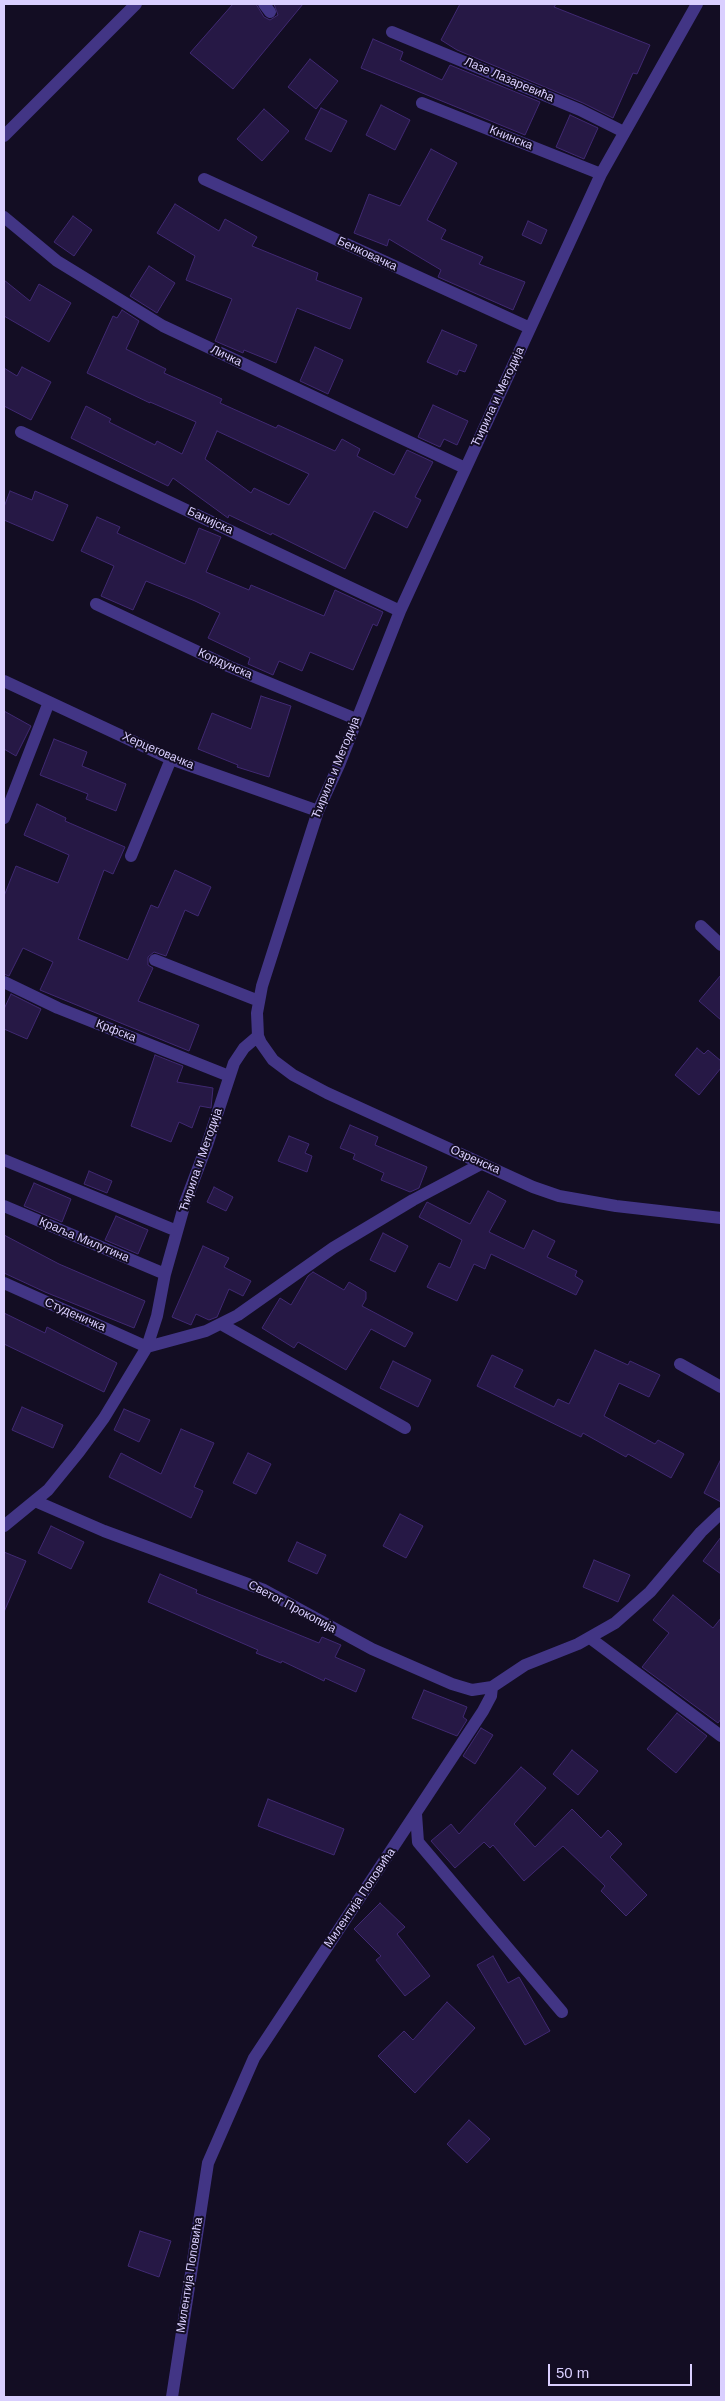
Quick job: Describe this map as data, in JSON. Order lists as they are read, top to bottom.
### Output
{
  "streets": {
    "street": [
      "Лазе Лазаревића",
      "Книнска",
      "Бенковачка",
      "Личка",
      "Ћирила и Методија",
      "Банијска",
      "Кордунска",
      "Херцеговачка",
      "Крфска",
      "Озренска",
      "Краља Милутина",
      "Студеничка",
      "Светог Прокопија",
      "Милентија Поповића"
    ]
  },
  "crossings": [
    ["Лазе Лазаревића", "Ћирила и Методија"],
    ["Книнска", "Ћирила и Методија"],
    ["Бенковачка", "Ћирила и Методија"],
    ["Личка", "Ћирила и Методија"],
    ["Ћирила и Методија", "Банијска"],
    ["Ћирила и Методија", "Кордунска"],
    ["Ћирила и Методија", "Херцеговачка"],
    ["Ћирила и Методија", "Крфска"],
    ["Ћирила и Методија", "Озренска"],
    ["Ћирила и Методија", "Краља Милутина"],
    ["Ћирила и Методија", "Студеничка"],
    ["Ћирила и Методија", "Светог Прокопија"],
    ["Светог Прокопија", "Милентија Поповића"]
  ],
  "scale_bar": "50 m"
}
